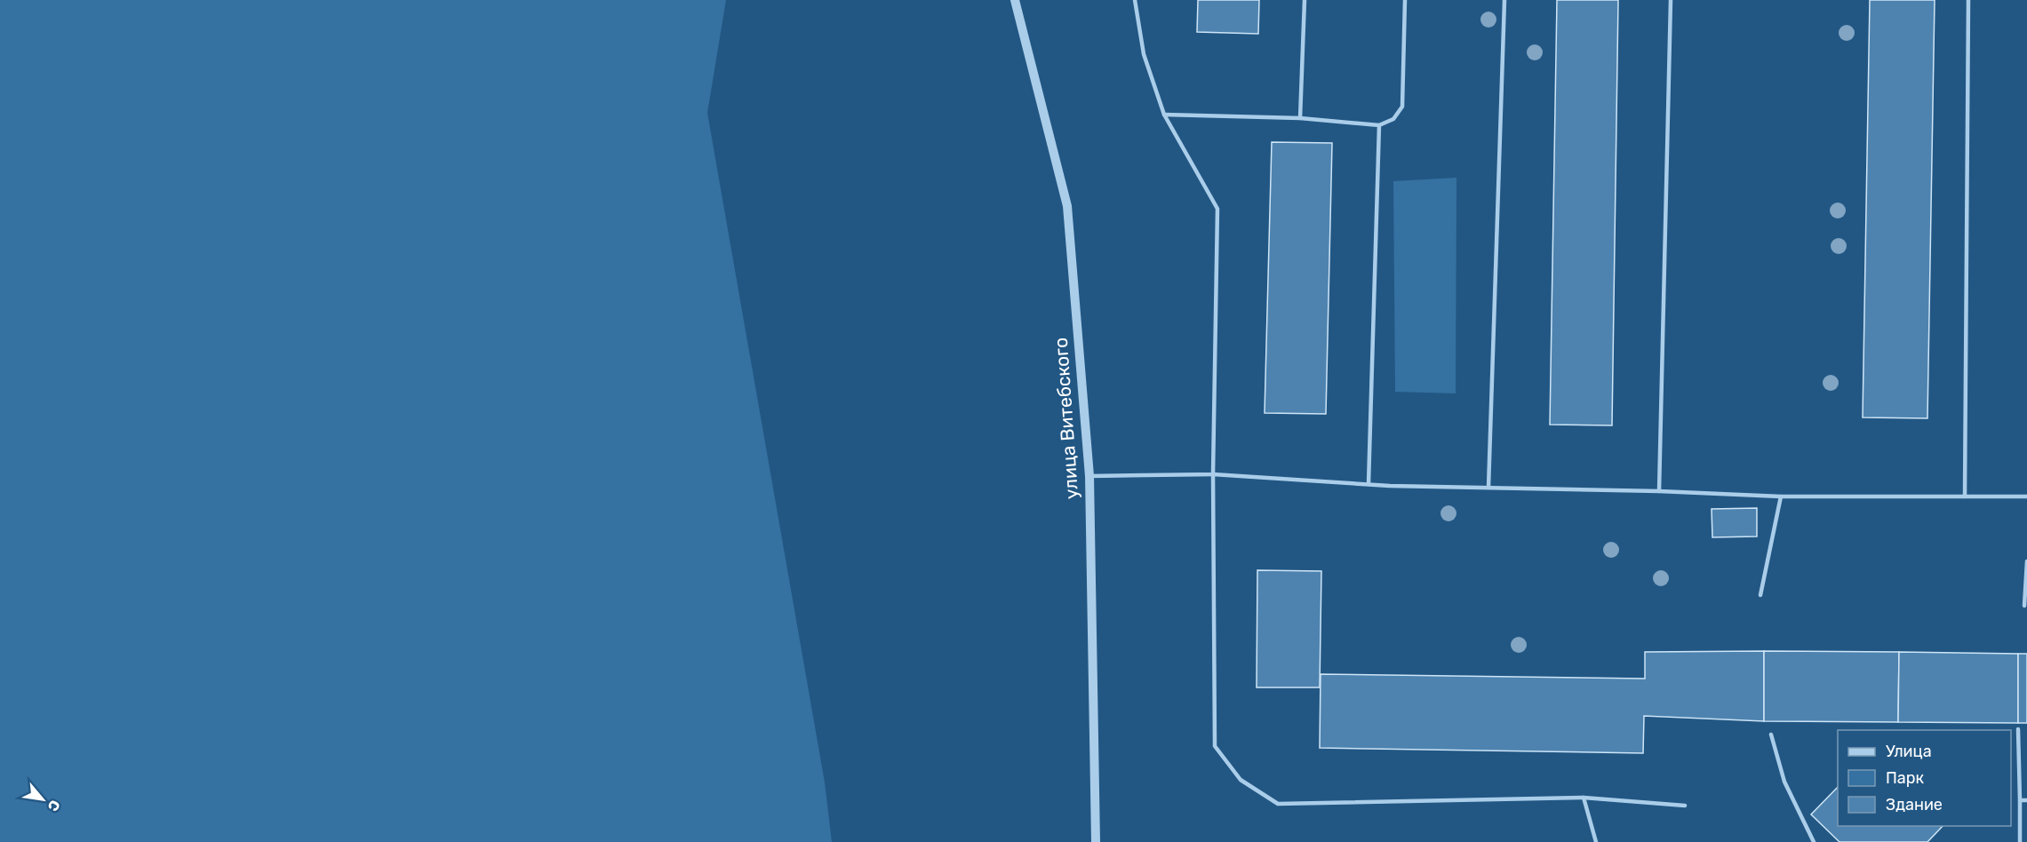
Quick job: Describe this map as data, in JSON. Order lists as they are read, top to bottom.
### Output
{
  "streets": {
    "street": ["улица Витебского"]
  },
  "legend": ["Улица", "Парк", "Здание"],
  "north": "bottom right"
}
